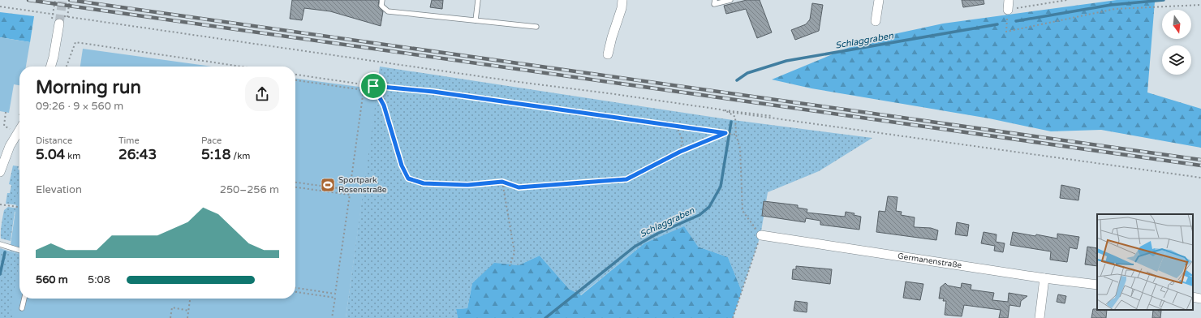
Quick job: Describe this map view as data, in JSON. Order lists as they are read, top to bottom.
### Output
{
  "streets": {
    "street": ["Germanenstraße"]
  },
  "water": ["Schlaggraben"],
  "places": {
    "sports": ["Sportpark Rosenstraße"]
  },
  "north": "bottom",
  "page": {
    "heading": ["Morning run", "09:26 · 9 × 560 m"],
    "stats": [
      ["Distance", "5.04 km"],
      ["Time", "26:43"],
      ["Pace", "5:18 /km"]
    ],
    "chart": ["Elevation", "250–256 m"],
    "list": [
      {
        "name": "560 m",
        "note": "5:08"
      }
    ]
  }
}
